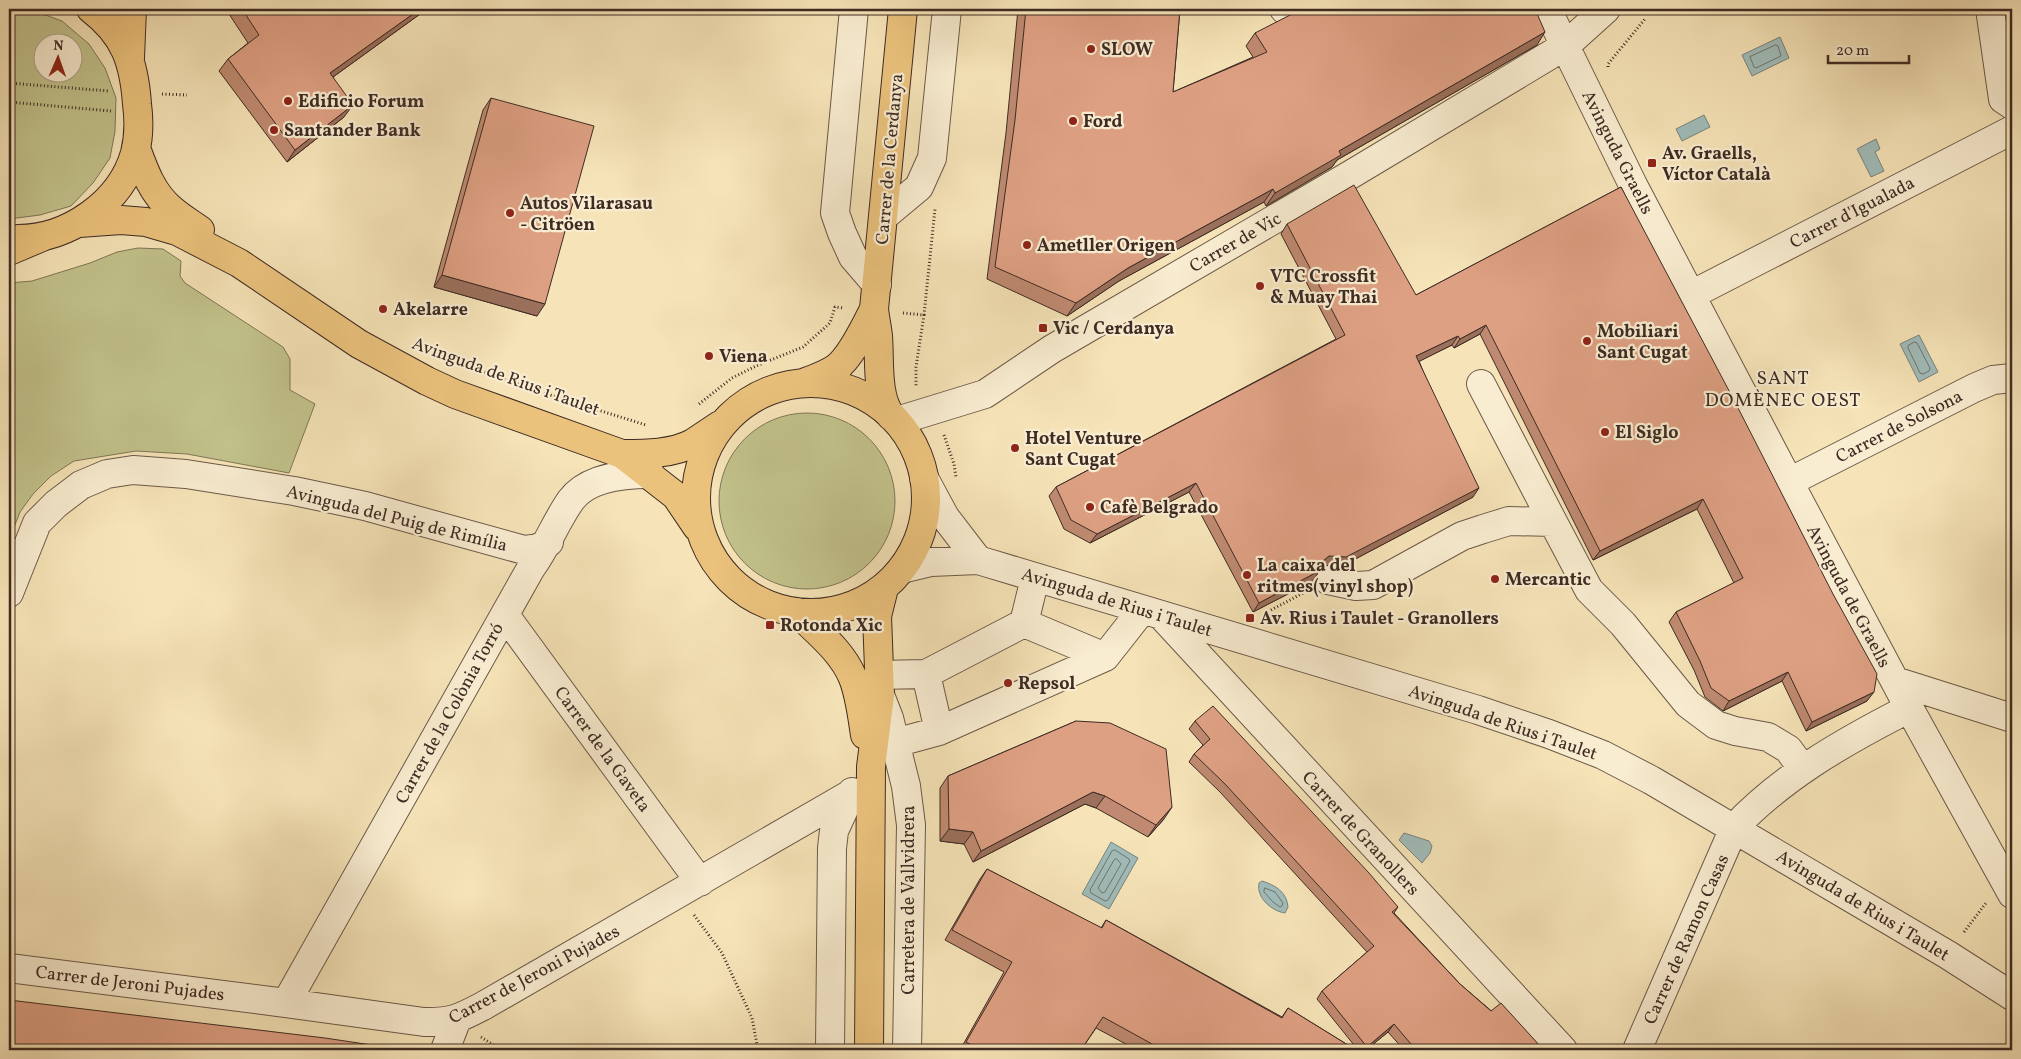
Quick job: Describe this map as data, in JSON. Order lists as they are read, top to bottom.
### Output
{
  "streets": {
    "main road": ["Carrer de la Cerdanya", "Avinguda de Rius i Taulet", "Carretera de Vallvidrera"],
    "street": [
      "Avinguda Graells",
      "Carrer d'Igualada",
      "Carrer de Vic",
      "Carrer de Solsona",
      "Avinguda del Puig de Rimília",
      "Avinguda de Graells",
      "Carrer de la Colònia Torró",
      "Carrer de la Gaveta",
      "Carrer de Granollers",
      "Carrer de Ramon Casas",
      "Carrer de Jeroni Pujades"
    ]
  },
  "crossings": [
    ["Avinguda Graells", "Carrer d'Igualada"],
    ["Avinguda Graells", "Carrer de Vic"],
    ["Avinguda Graells", "Avinguda de Graells"],
    ["Carrer de la Cerdanya", "Carrer de Vic"],
    ["Carrer de la Cerdanya", "Carretera de Vallvidrera"],
    ["Carrer d'Igualada", "Avinguda de Graells"],
    ["Carrer de Vic", "Carretera de Vallvidrera"],
    ["Avinguda de Rius i Taulet", "Carrer de la Colònia Torró"],
    ["Avinguda de Rius i Taulet", "Carrer de Granollers"],
    ["Avinguda de Rius i Taulet", "Carretera de Vallvidrera"],
    ["Avinguda de Rius i Taulet", "Carrer de Ramon Casas"],
    ["Carrer de Solsona", "Avinguda de Graells"],
    ["Avinguda del Puig de Rimília", "Carrer de la Colònia Torró"],
    ["Carrer de la Colònia Torró", "Carrer de la Gaveta"],
    ["Carrer de la Colònia Torró", "Carrer de Jeroni Pujades"],
    ["Carrer de la Gaveta", "Carrer de Jeroni Pujades"],
    ["Carretera de Vallvidrera", "Carrer de Jeroni Pujades"]
  ],
  "districts": ["SANT DOMÈNEC OEST"],
  "places": {
    "other": [
      "SLOW",
      "Edificio Forum",
      "Ford",
      "Santander Bank",
      "Autos Vilarasau - Citröen",
      "Ametller Origen",
      "VTC Crossfit & Muay Thai",
      "Akelarre",
      "Mobiliari Sant Cugat",
      "Viena",
      "El Siglo",
      "Hotel Venture Sant Cugat",
      "Cafè Belgrado",
      "La caixa del ritmes(vinyl shop)",
      "Mercantic",
      "Repsol"
    ],
    "transit": [
      "Av. Graells, Víctor Català",
      "Vic / Cerdanya",
      "Av. Rius i Taulet - Granollers",
      "Rotonda Xic"
    ]
  },
  "scale_bar": "20 m",
  "north": "top"
}
